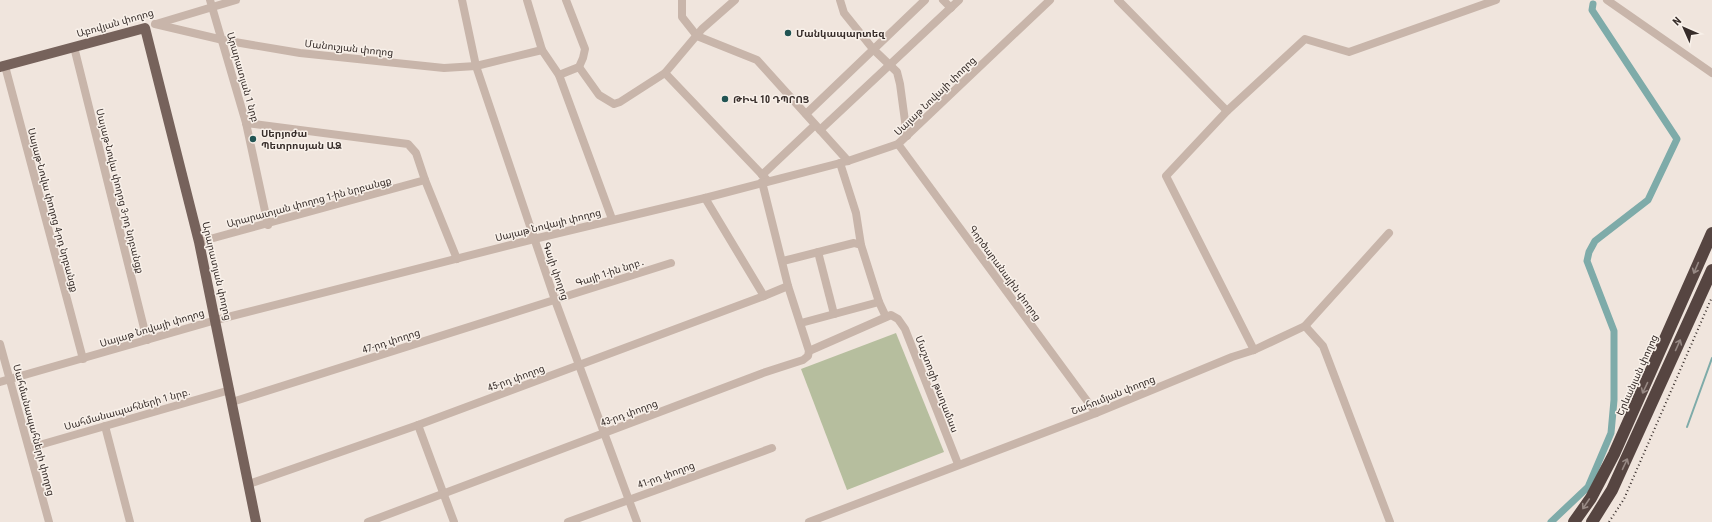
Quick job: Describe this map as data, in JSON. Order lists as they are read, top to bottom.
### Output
{
  "streets": {
    "highway": ["Երևանյան փողոց"],
    "main road": ["Աբովյան փողոց", "Արարատյան փողոց"],
    "street": [
      "Մանուշյան փողոց",
      "Արարատյան 1 նրբ",
      "Սայաթ Նովայի փողոց",
      "Սայաթ-Նովա փողոց 3-րդ նրբանցք",
      "Արարատյան փողոց 1-ին նրբանցք",
      "Սայաթ-Նովա փողոց 4-րդ նրբանցք",
      "Գայի փողոց",
      "Գայի 1-ին նրբ․",
      "Գործարանային փողոց",
      "47-րդ փողոց",
      "45-րդ փողոց",
      "Մաշտոցի թաղամաս",
      "Շահումյան փողոց",
      "Սահմանապահների 1 նրբ.",
      "43-րդ փողոց",
      "Սահմանապահների փողոց",
      "41-րդ փողոց"
    ]
  },
  "crossings": [
    ["Աբովյան փողոց", "Մանուշյան փողոց"],
    ["Աբովյան փողոց", "Արարատյան 1 նրբ"],
    ["Աբովյան փողոց", "Սայաթ-Նովա փողոց 3-րդ նրբանցք"],
    ["Աբովյան փողոց", "Սայաթ-Նովա փողոց 4-րդ նրբանցք"],
    ["Աբովյան փողոց", "Արարատյան փողոց"],
    ["Մանուշյան փողոց", "Արարատյան 1 նրբ"],
    ["Մանուշյան փողոց", "Գայի փողոց"],
    ["Արարատյան 1 նրբ", "Արարատյան փողոց 1-ին նրբանցք"],
    ["Սայաթ Նովայի փողոց", "Սայաթ-Նովա փողոց 3-րդ նրբանցք"],
    ["Սայաթ Նովայի փողոց", "Սայաթ-Նովա փողոց 4-րդ նրբանցք"],
    ["Սայաթ Նովայի փողոց", "Արարատյան փողոց"],
    ["Սայաթ Նովայի փողոց", "Գայի փողոց"],
    ["Սայաթ Նովայի փողոց", "Գործարանային փողոց"],
    ["Սայաթ Նովայի փողոց", "Սահմանապահների փողոց"],
    ["Արարատյան փողոց 1-ին նրբանցք", "Արարատյան փողոց"],
    ["Արարատյան փողոց", "47-րդ փողոց"],
    ["Արարատյան փողոց", "45-րդ փողոց"],
    ["Արարատյան փողոց", "Սահմանապահների 1 նրբ."],
    ["Գայի փողոց", "Գայի 1-ին նրբ․"],
    ["Գայի փողոց", "47-րդ փողոց"],
    ["Գայի փողոց", "45-րդ փողոց"],
    ["Գայի փողոց", "43-րդ փողոց"],
    ["Գայի փողոց", "41-րդ փողոց"],
    ["Գայի 1-ին նրբ․", "47-րդ փողոց"],
    ["Գործարանային փողոց", "Շահումյան փողոց"],
    ["Մաշտոցի թաղամաս", "Շահումյան փողոց"],
    ["Մաշտոցի թաղամաս", "43-րդ փողոց"],
    ["Սահմանապահների 1 նրբ.", "Սահմանապահների փողոց"]
  ],
  "places": ["Մանկապարտեզ", "ԹԻՎ 10 ԴՊՐՈՑ", "Սերյոժա Պետրոսյան ԱՁ"],
  "north": "top left"
}
